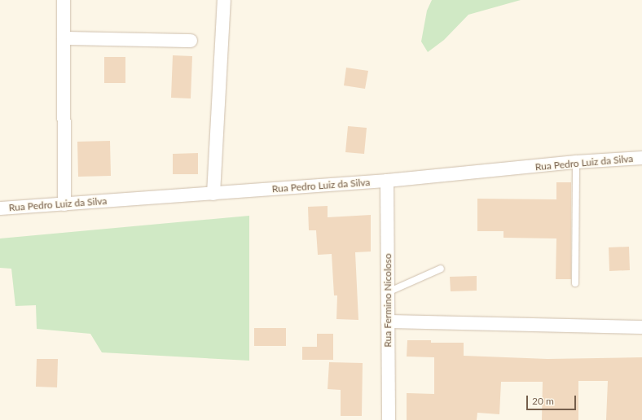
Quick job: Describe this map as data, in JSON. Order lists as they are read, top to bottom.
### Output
{
  "streets": {
    "street": ["Rua Pedro Luiz da Silva", "Rua Fermino Nicoloso"]
  },
  "crossings": [
    ["Rua Pedro Luiz da Silva", "Rua Fermino Nicoloso"]
  ],
  "scale_bar": "20 m"
}
